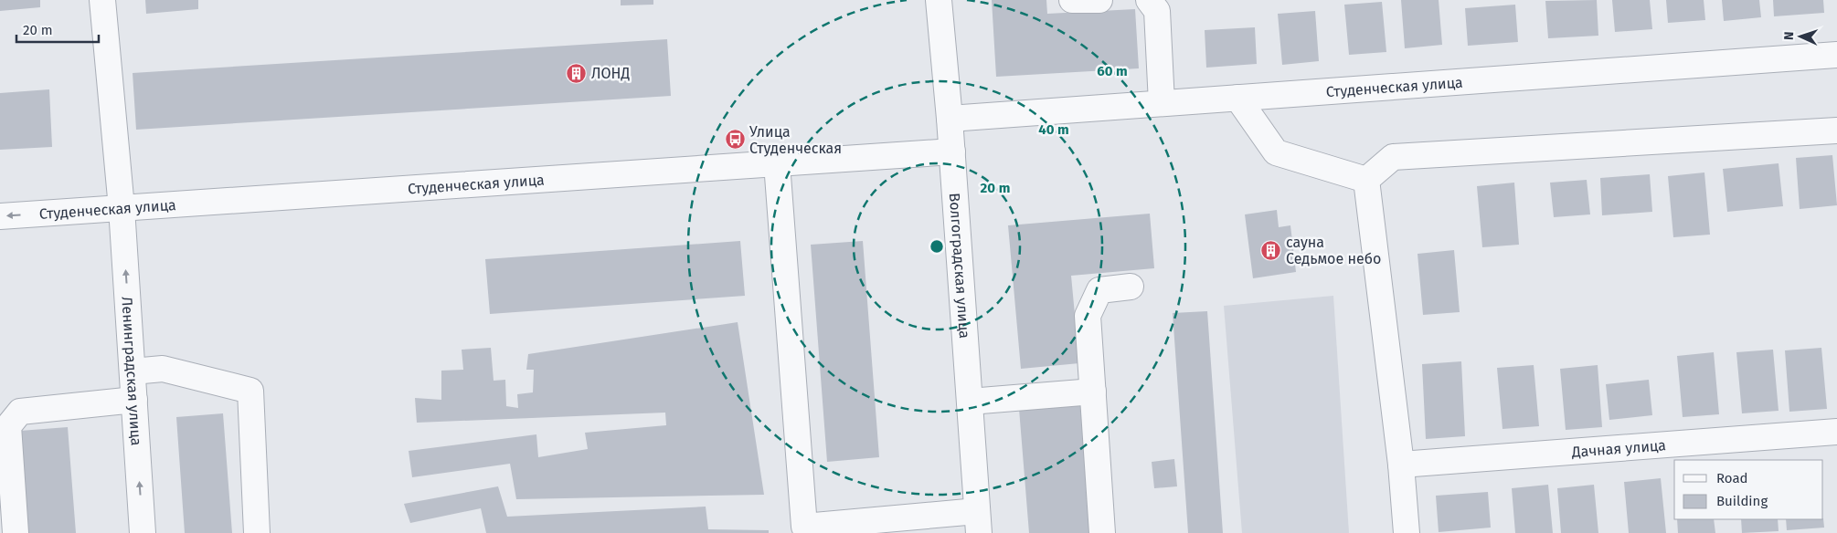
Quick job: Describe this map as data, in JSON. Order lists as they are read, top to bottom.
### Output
{
  "streets": {
    "street": [
      "Студенческая улица",
      "Волгоградская улица",
      "Ленинградская улица",
      "Дачная улица"
    ]
  },
  "crossings": [
    ["Студенческая улица", "Волгоградская улица"],
    ["Студенческая улица", "Ленинградская улица"]
  ],
  "one_way": ["Ленинградская улица"],
  "places": {
    "building": ["ЛОНД", "сауна Седьмое небо"],
    "bus stop": ["Улица Студенческая"]
  },
  "legend": ["Road", "Building"],
  "scale_bar": "20 m",
  "north": "left",
  "rings": ["60 m", "40 m", "20 m"]
}
